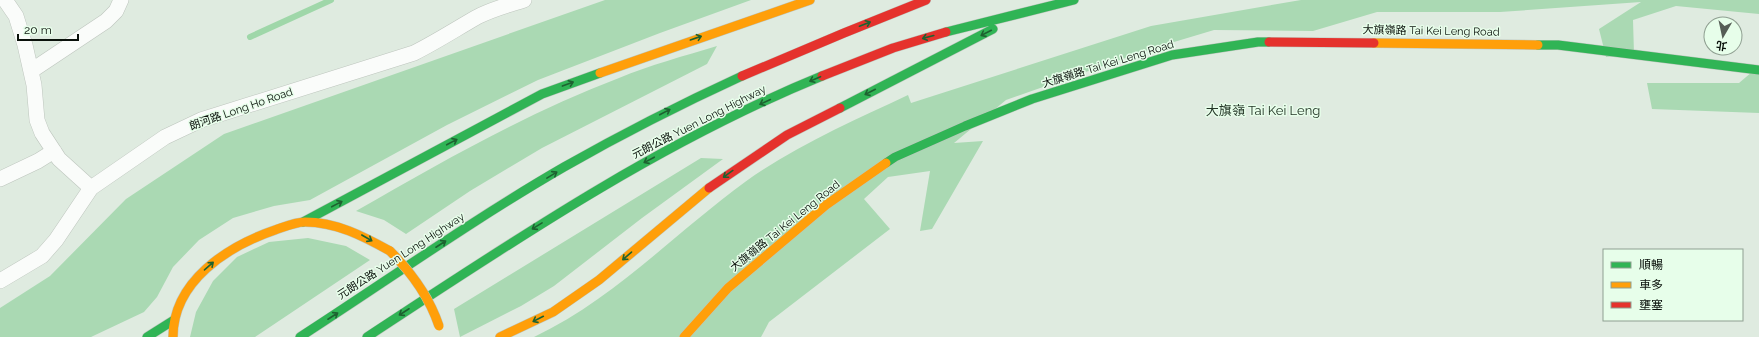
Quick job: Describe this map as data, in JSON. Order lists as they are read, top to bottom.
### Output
{
  "streets": {
    "main road": ["大旗嶺路 Tai Kei Leng Road", "元朗公路 Yuen Long Highway"],
    "street": ["朗河路 Long Ho Road"]
  },
  "districts": ["大旗嶺 Tai Kei Leng"],
  "legend": ["順暢", "車多", "壅塞"],
  "scale_bar": "20 m",
  "north": "bottom"
}
